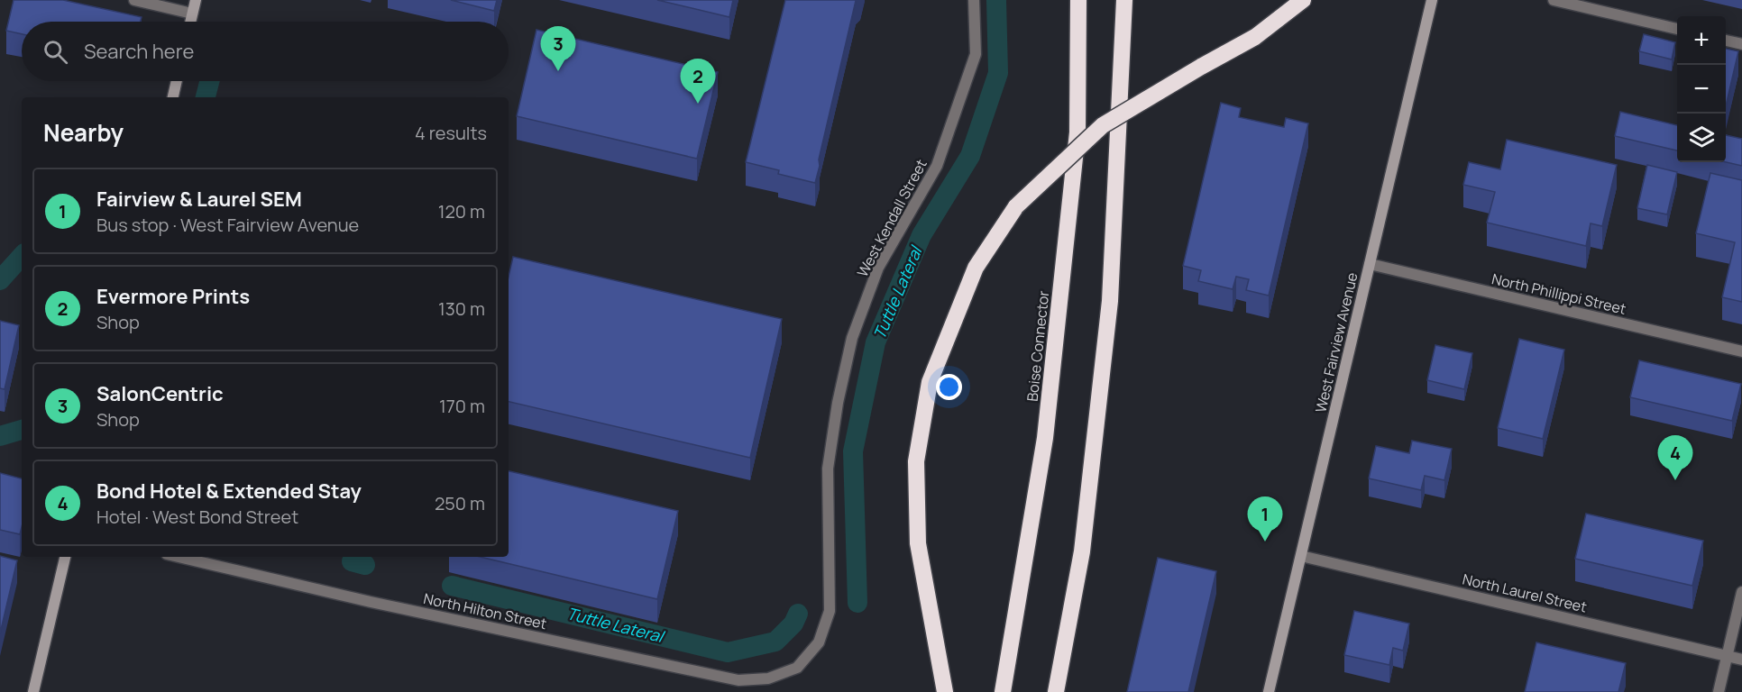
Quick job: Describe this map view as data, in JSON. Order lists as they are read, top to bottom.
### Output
{
  "streets": {
    "highway": ["Boise Connector"],
    "main road": ["West Fairview Avenue"],
    "street": [
      "West Kendall Street",
      "North Phillippi Street",
      "North Laurel Street",
      "North Hilton Street"
    ]
  },
  "crossings": [
    ["West Kendall Street", "North Hilton Street"],
    ["North Phillippi Street", "West Fairview Avenue"],
    ["West Fairview Avenue", "North Laurel Street"]
  ],
  "water": ["Tuttle Lateral"],
  "page": {
    "map_buttons": ["+", "−"],
    "search": "Search here",
    "pins": [
      "3",
      "2",
      "4",
      "1"
    ],
    "heading": ["Nearby", "4 results"],
    "list": [
      {
        "mark": "1",
        "name": "Fairview & Laurel SEM",
        "note": "Bus stop · West Fairview Avenue",
        "value": "120 m"
      },
      {
        "mark": "2",
        "name": "Evermore Prints",
        "note": "Shop",
        "value": "130 m"
      },
      {
        "mark": "3",
        "name": "SalonCentric",
        "note": "Shop",
        "value": "170 m"
      },
      {
        "mark": "4",
        "name": "Bond Hotel & Extended Stay",
        "note": "Hotel · West Bond Street",
        "value": "250 m"
      }
    ]
  }
}
